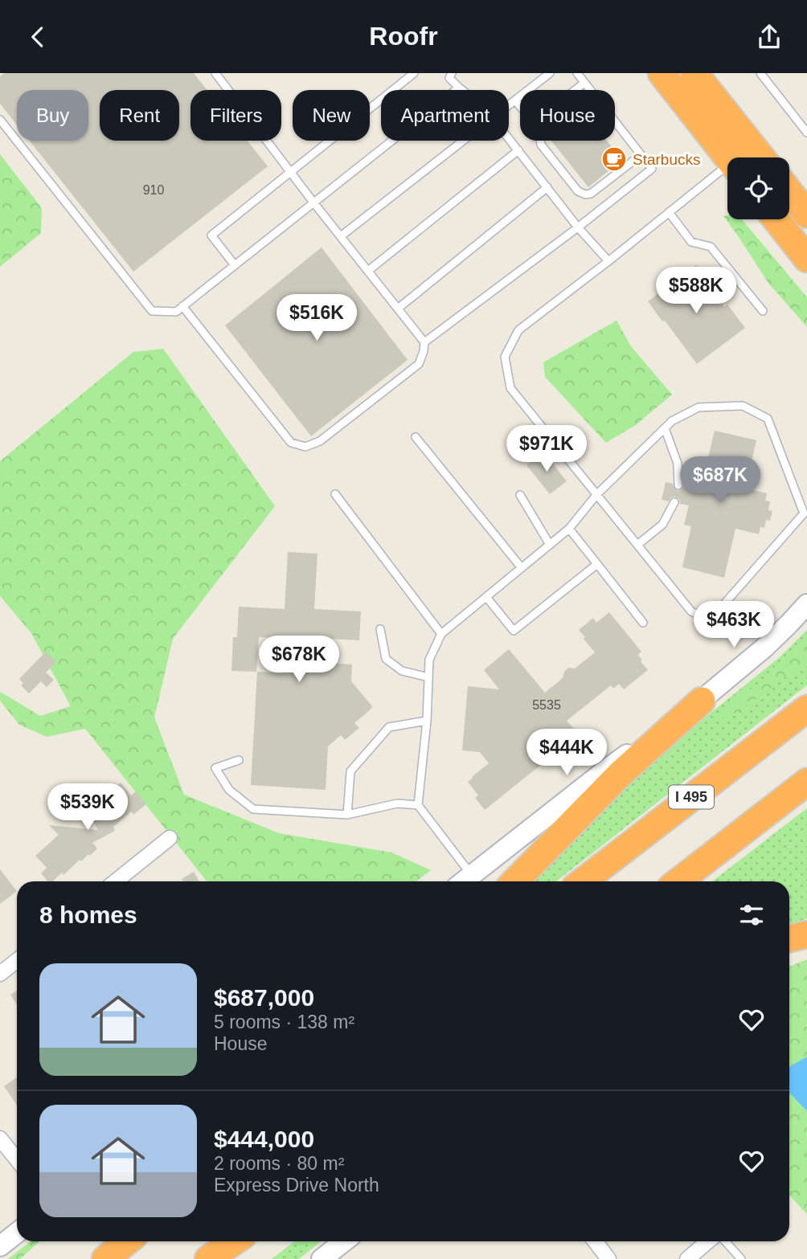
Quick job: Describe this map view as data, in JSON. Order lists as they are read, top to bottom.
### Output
{
  "streets": {
    "highway": ["I 495"]
  },
  "places": {
    "cafe": ["Starbucks"]
  },
  "house_numbers": ["910", "5535"],
  "page": {
    "header": "Roofr",
    "chip": [
      "Buy",
      "Rent",
      "Filters",
      "New",
      "Apartment",
      "House"
    ],
    "price": [
      "$588K",
      "$516K",
      "$971K",
      "$687K",
      "$463K",
      "$678K",
      "$444K",
      "$539K"
    ],
    "heading": "8 homes",
    "list": [
      {
        "name": "$687,000",
        "note": "5 rooms · 138 m² · House"
      },
      {
        "name": "$444,000",
        "note": "2 rooms · 80 m² · Express Drive North"
      }
    ]
  }
}
